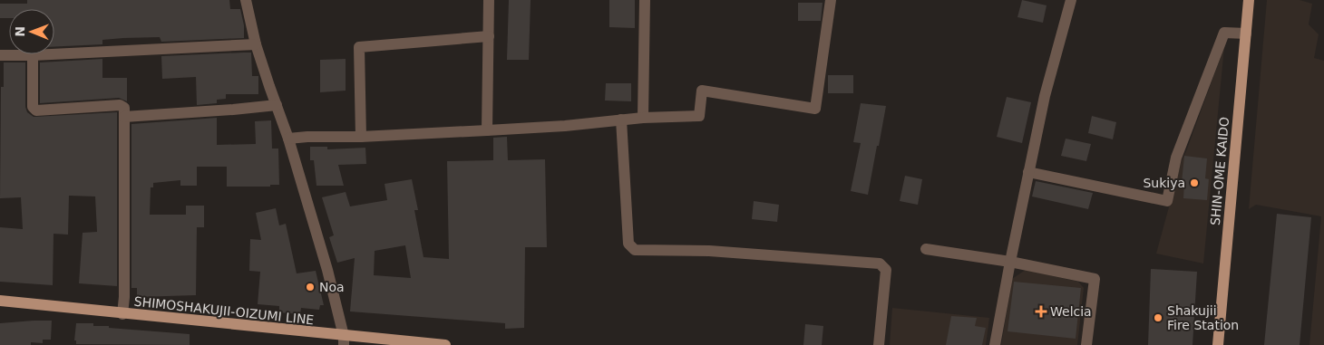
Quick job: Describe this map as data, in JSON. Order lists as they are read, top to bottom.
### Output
{
  "streets": {
    "main road": ["SHIN-OME KAIDO", "SHIMOSHAKUJII-OIZUMI LINE"]
  },
  "places": {
    "other": ["Sukiya", "Noa", "Shakujii Fire Station"],
    "health": ["Welcia"]
  },
  "north": "left"
}
